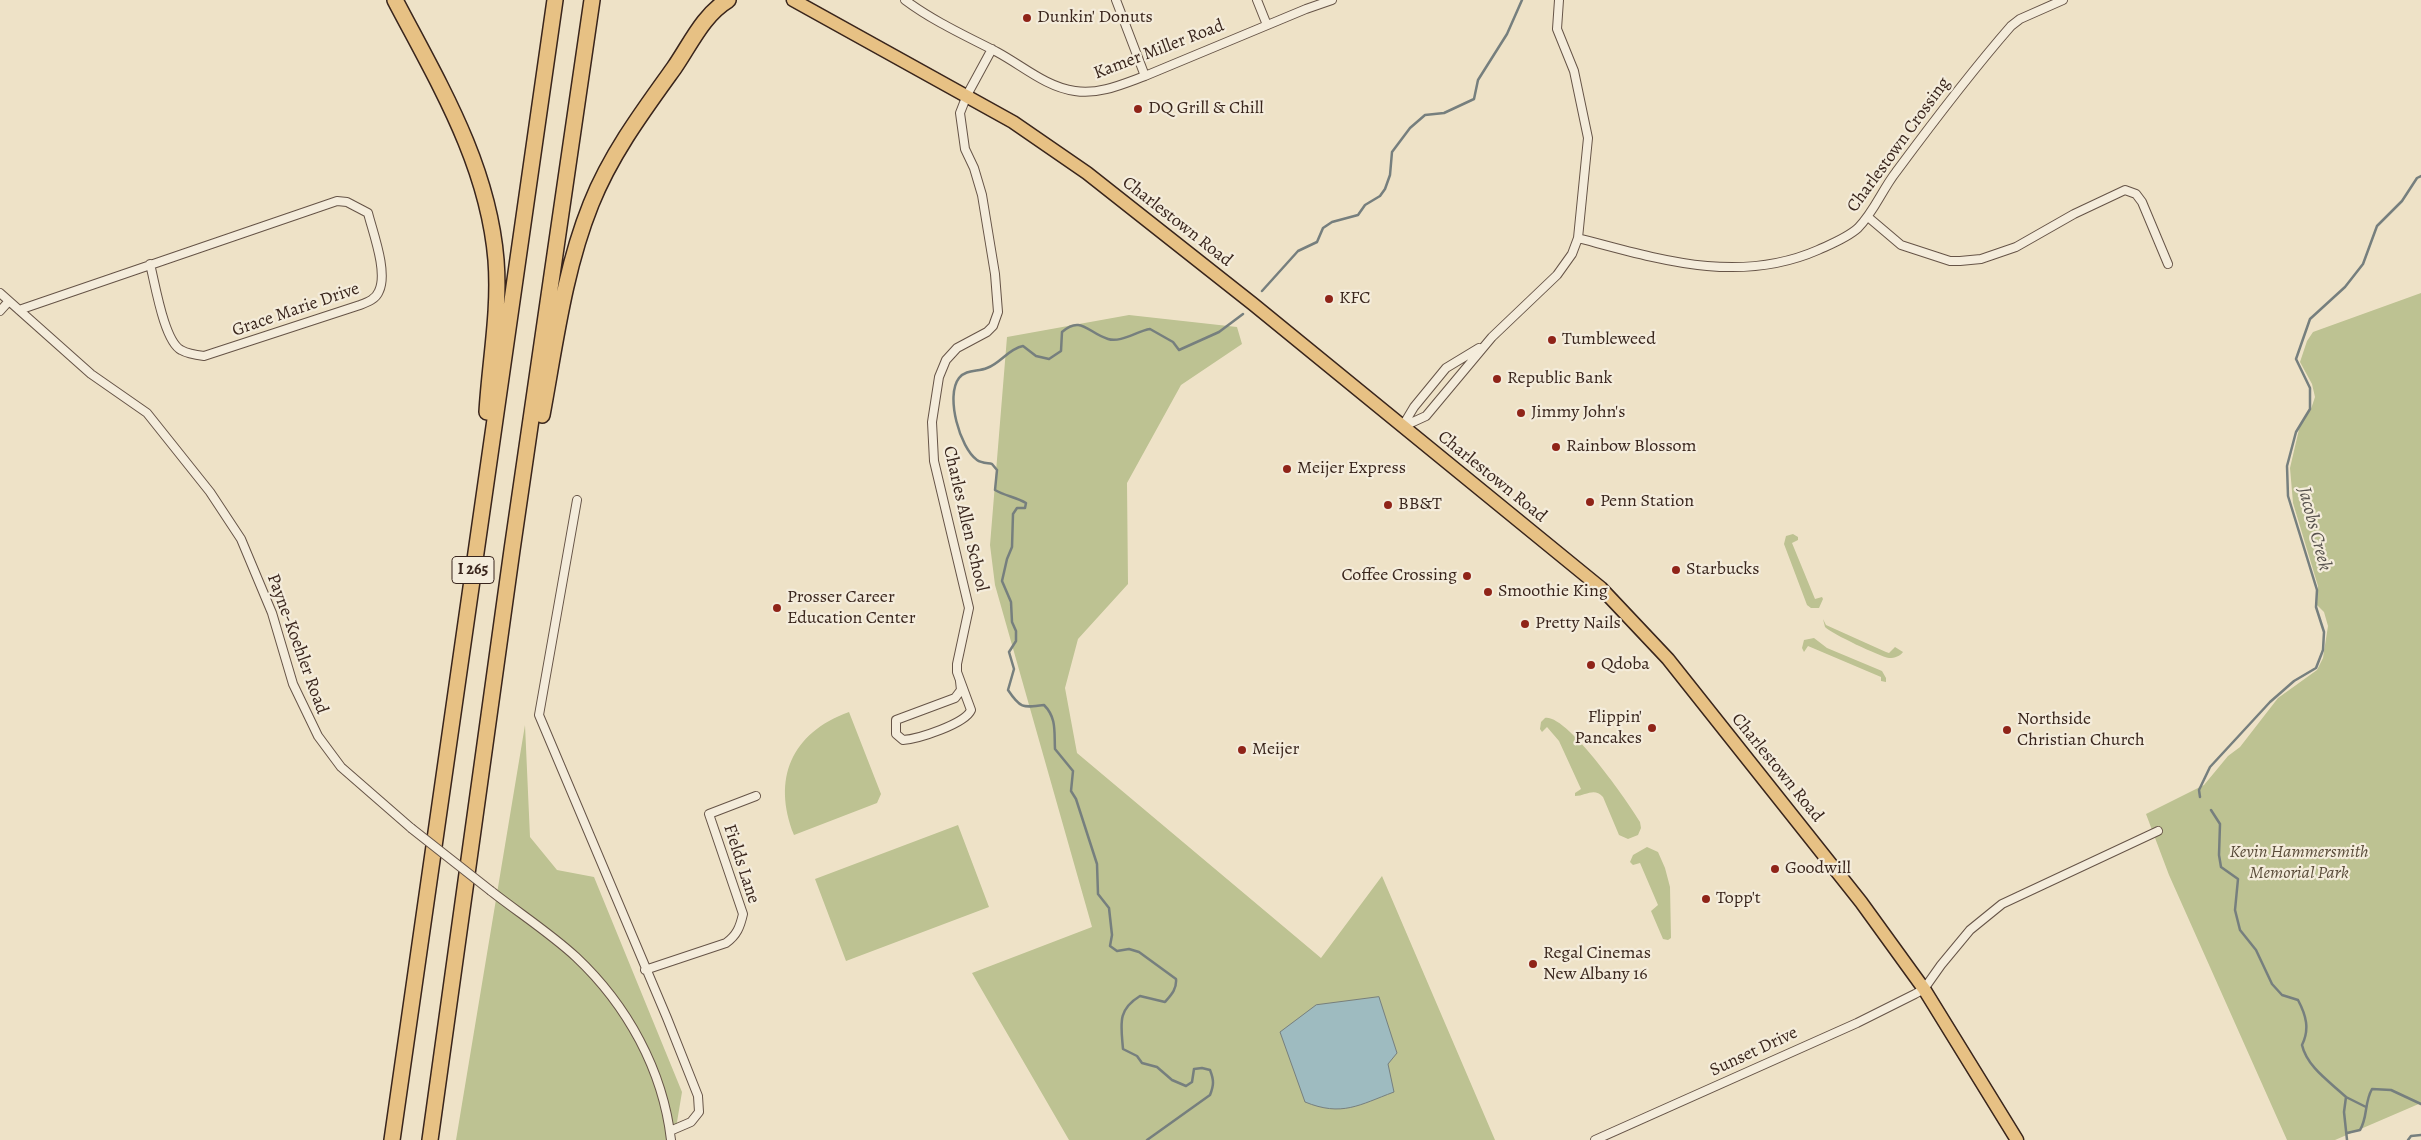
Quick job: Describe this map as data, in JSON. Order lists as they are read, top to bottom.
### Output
{
  "streets": {
    "highway": ["I 265"],
    "main road": ["Charlestown Road"],
    "street": [
      "Kamer Miller Road",
      "Charlestown Crossing",
      "Grace Marie Drive",
      "Charles Allen School",
      "Payne-Koehler Road",
      "Fields Lane",
      "Sunset Drive"
    ]
  },
  "crossings": [
    ["Charlestown Road", "Charles Allen School"],
    ["Charlestown Road", "Sunset Drive"],
    ["Grace Marie Drive", "Payne-Koehler Road"]
  ],
  "water": ["Jacobs Creek"],
  "parks": ["Kevin Hammersmith Memorial Park"],
  "places": [
    "Dunkin' Donuts",
    "DQ Grill & Chill",
    "KFC",
    "Tumbleweed",
    "Republic Bank",
    "Jimmy John's",
    "Rainbow Blossom",
    "Meijer Express",
    "Penn Station",
    "BB&T",
    "Starbucks",
    "Coffee Crossing",
    "Smoothie King",
    "Prosser Career Education Center",
    "Pretty Nails",
    "Qdoba",
    "Flippin' Pancakes",
    "Northside Christian Church",
    "Meijer",
    "Goodwill",
    "Topp't",
    "Regal Cinemas New Albany 16"
  ]
}
